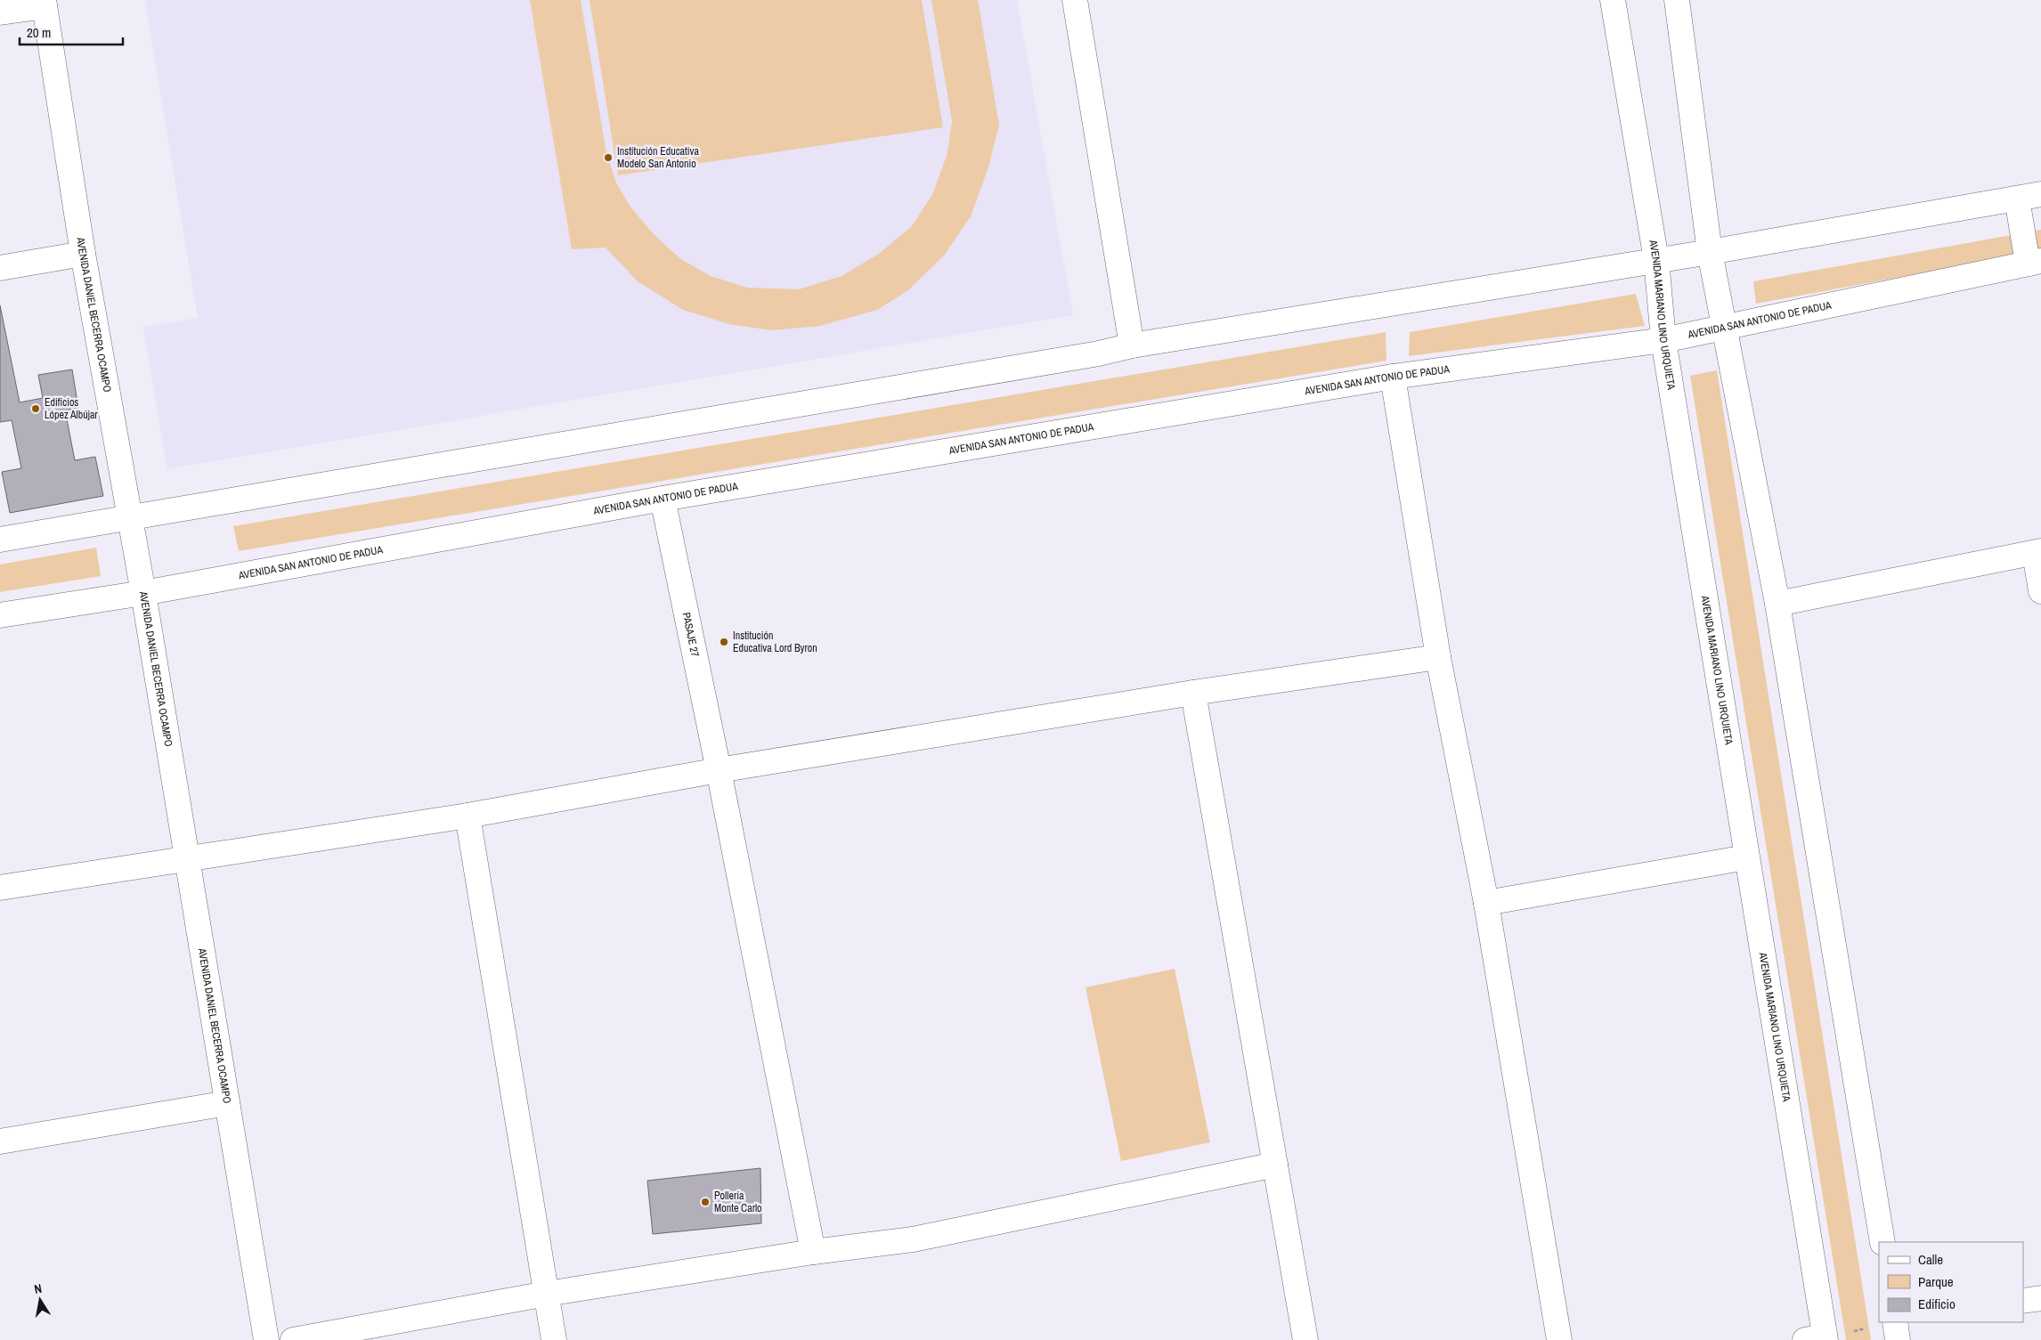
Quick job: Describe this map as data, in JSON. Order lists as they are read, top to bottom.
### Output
{
  "streets": {
    "street": [
      "AVENIDA DANIEL BECERRA OCAMPO",
      "AVENIDA MARIANO LINO URQUIETA",
      "AVENIDA SAN ANTONIO DE PADUA",
      "PASAJE 27"
    ]
  },
  "crossings": [
    ["AVENIDA DANIEL BECERRA OCAMPO", "AVENIDA SAN ANTONIO DE PADUA"],
    ["AVENIDA MARIANO LINO URQUIETA", "AVENIDA SAN ANTONIO DE PADUA"],
    ["AVENIDA SAN ANTONIO DE PADUA", "PASAJE 27"]
  ],
  "places": [
    "Institución Educativa Modelo San Antonio",
    "Edificios López Albújar",
    "Institución Educativa Lord Byron",
    "Pollería Monte Carlo"
  ],
  "legend": ["Calle", "Parque", "Edificio"],
  "scale_bar": "20 m",
  "north": "top"
}
